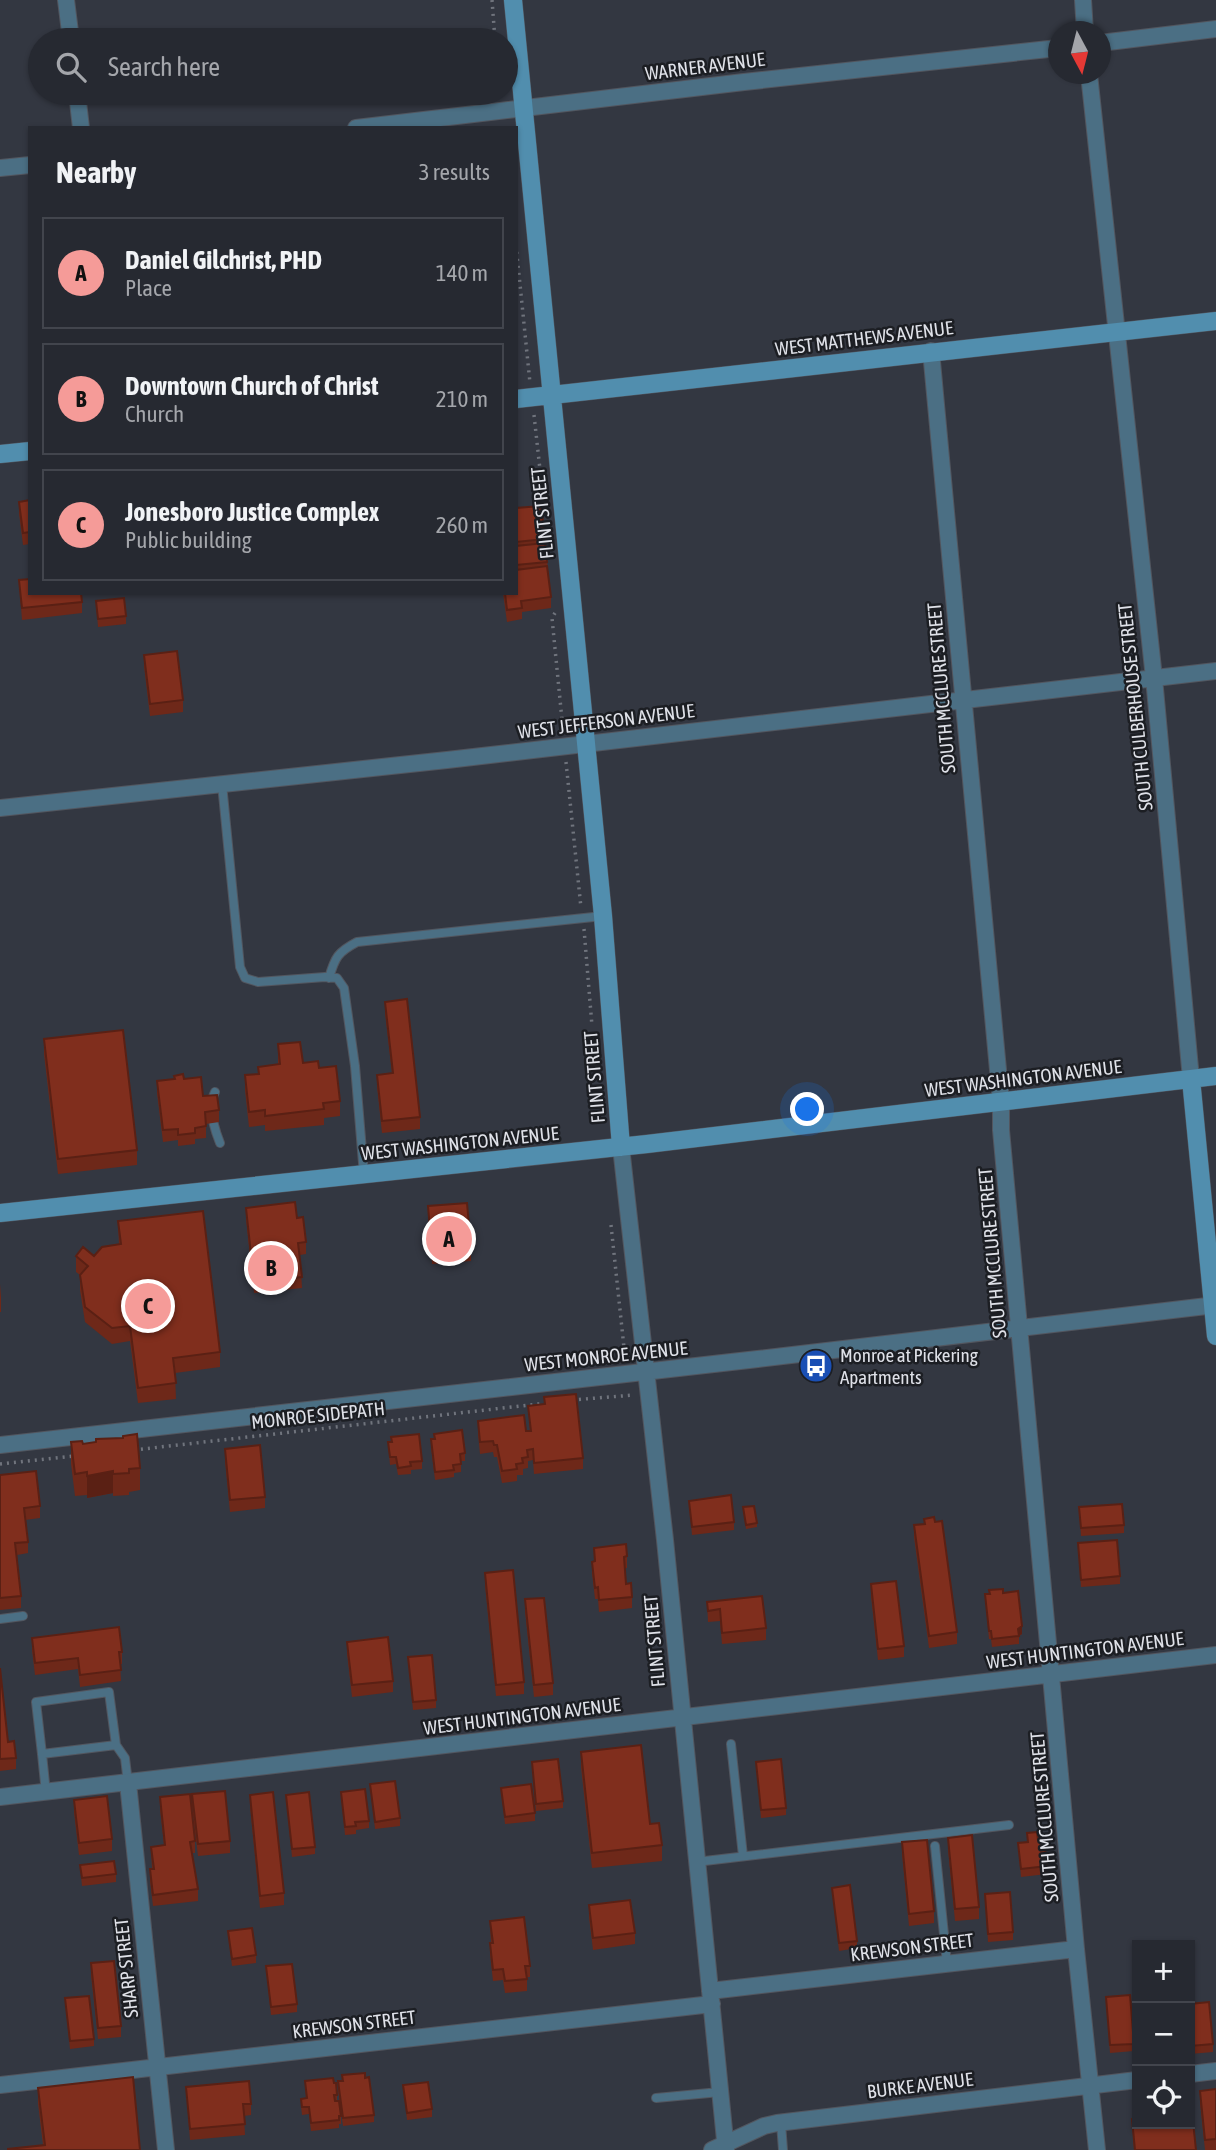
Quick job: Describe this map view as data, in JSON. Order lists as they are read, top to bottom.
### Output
{
  "streets": {
    "street": [
      "WARNER AVENUE",
      "WEST MATTHEWS AVENUE",
      "FLINT STREET",
      "SOUTH MCCLURE STREET",
      "SOUTH CULBERHOUSE STREET",
      "WEST JEFFERSON AVENUE",
      "WEST WASHINGTON AVENUE",
      "WEST MONROE AVENUE",
      "WEST HUNTINGTON AVENUE",
      "KREWSON STREET",
      "SHARP STREET",
      "BURKE AVENUE"
    ],
    "path": ["MONROE SIDEPATH"]
  },
  "crossings": [
    ["WARNER AVENUE", "FLINT STREET"],
    ["WEST MATTHEWS AVENUE", "FLINT STREET"],
    ["WEST MATTHEWS AVENUE", "SOUTH MCCLURE STREET"],
    ["WEST MATTHEWS AVENUE", "SOUTH CULBERHOUSE STREET"],
    ["FLINT STREET", "WEST JEFFERSON AVENUE"],
    ["FLINT STREET", "WEST WASHINGTON AVENUE"],
    ["FLINT STREET", "WEST MONROE AVENUE"],
    ["FLINT STREET", "WEST HUNTINGTON AVENUE"],
    ["FLINT STREET", "KREWSON STREET"],
    ["FLINT STREET", "BURKE AVENUE"],
    ["SOUTH MCCLURE STREET", "WEST JEFFERSON AVENUE"],
    ["SOUTH MCCLURE STREET", "WEST WASHINGTON AVENUE"],
    ["SOUTH MCCLURE STREET", "WEST MONROE AVENUE"],
    ["SOUTH MCCLURE STREET", "WEST HUNTINGTON AVENUE"],
    ["SOUTH MCCLURE STREET", "KREWSON STREET"],
    ["SOUTH MCCLURE STREET", "BURKE AVENUE"],
    ["SOUTH CULBERHOUSE STREET", "WEST JEFFERSON AVENUE"],
    ["SOUTH CULBERHOUSE STREET", "WEST WASHINGTON AVENUE"],
    ["SOUTH CULBERHOUSE STREET", "WEST MONROE AVENUE"],
    ["WEST HUNTINGTON AVENUE", "SHARP STREET"],
    ["KREWSON STREET", "SHARP STREET"]
  ],
  "places": {
    "bus stop": ["Monroe at Pickering Apartments"]
  },
  "north": "bottom",
  "page": {
    "search": "Search here",
    "heading": ["Nearby", "3 results"],
    "list": [
      {
        "mark": "A",
        "name": "Daniel Gilchrist, PHD",
        "note": "Place",
        "value": "140 m"
      },
      {
        "mark": "B",
        "name": "Downtown Church of Christ",
        "note": "Church",
        "value": "210 m"
      },
      {
        "mark": "C",
        "name": "Jonesboro Justice Complex",
        "note": "Public building",
        "value": "260 m"
      }
    ],
    "pins": ["A", "B", "C"],
    "map_buttons": ["+", "−"]
  }
}
